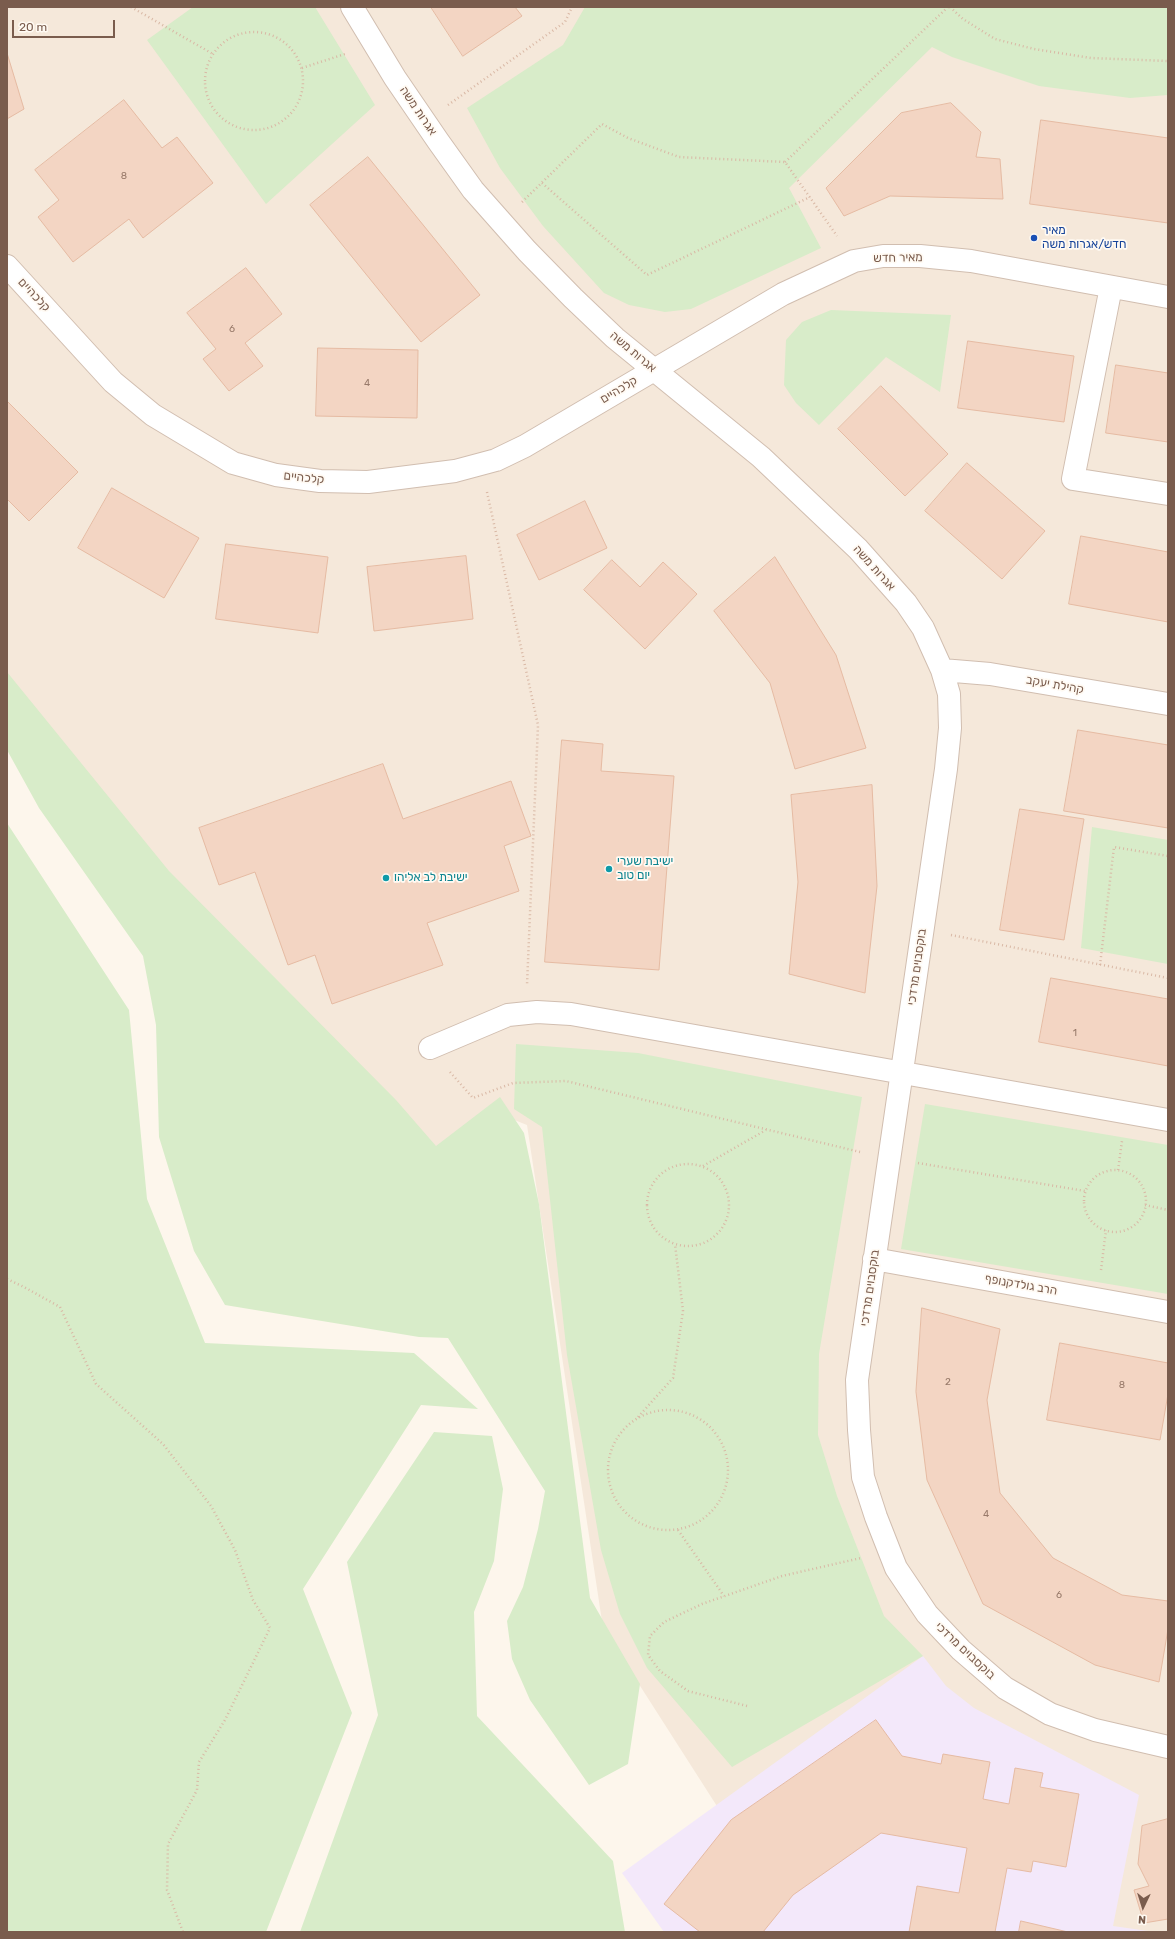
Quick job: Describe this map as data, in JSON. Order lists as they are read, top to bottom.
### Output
{
  "streets": {
    "street": [
      "אגרות משה",
      "מאיר חדש",
      "קלכהיים",
      "קהילת יעקב",
      "בוקסבוים מרדכי",
      "הרב גולדקנופף"
    ]
  },
  "crossings": [
    ["אגרות משה", "מאיר חדש"],
    ["אגרות משה", "קלכהיים"],
    ["אגרות משה", "קהילת יעקב"],
    ["אגרות משה", "בוקסבוים מרדכי"],
    ["מאיר חדש", "קלכהיים"],
    ["קהילת יעקב", "בוקסבוים מרדכי"],
    ["בוקסבוים מרדכי", "הרב גולדקנופף"]
  ],
  "places": ["מאיר חדש/אגרות משה", "ישיבת שערי יום טוב", "ישיבת לב אליהו"],
  "house_numbers": [
    "8",
    "6",
    "4",
    "1",
    "2",
    "8",
    "4",
    "6"
  ],
  "scale_bar": "20 m",
  "north": "bottom"
}
